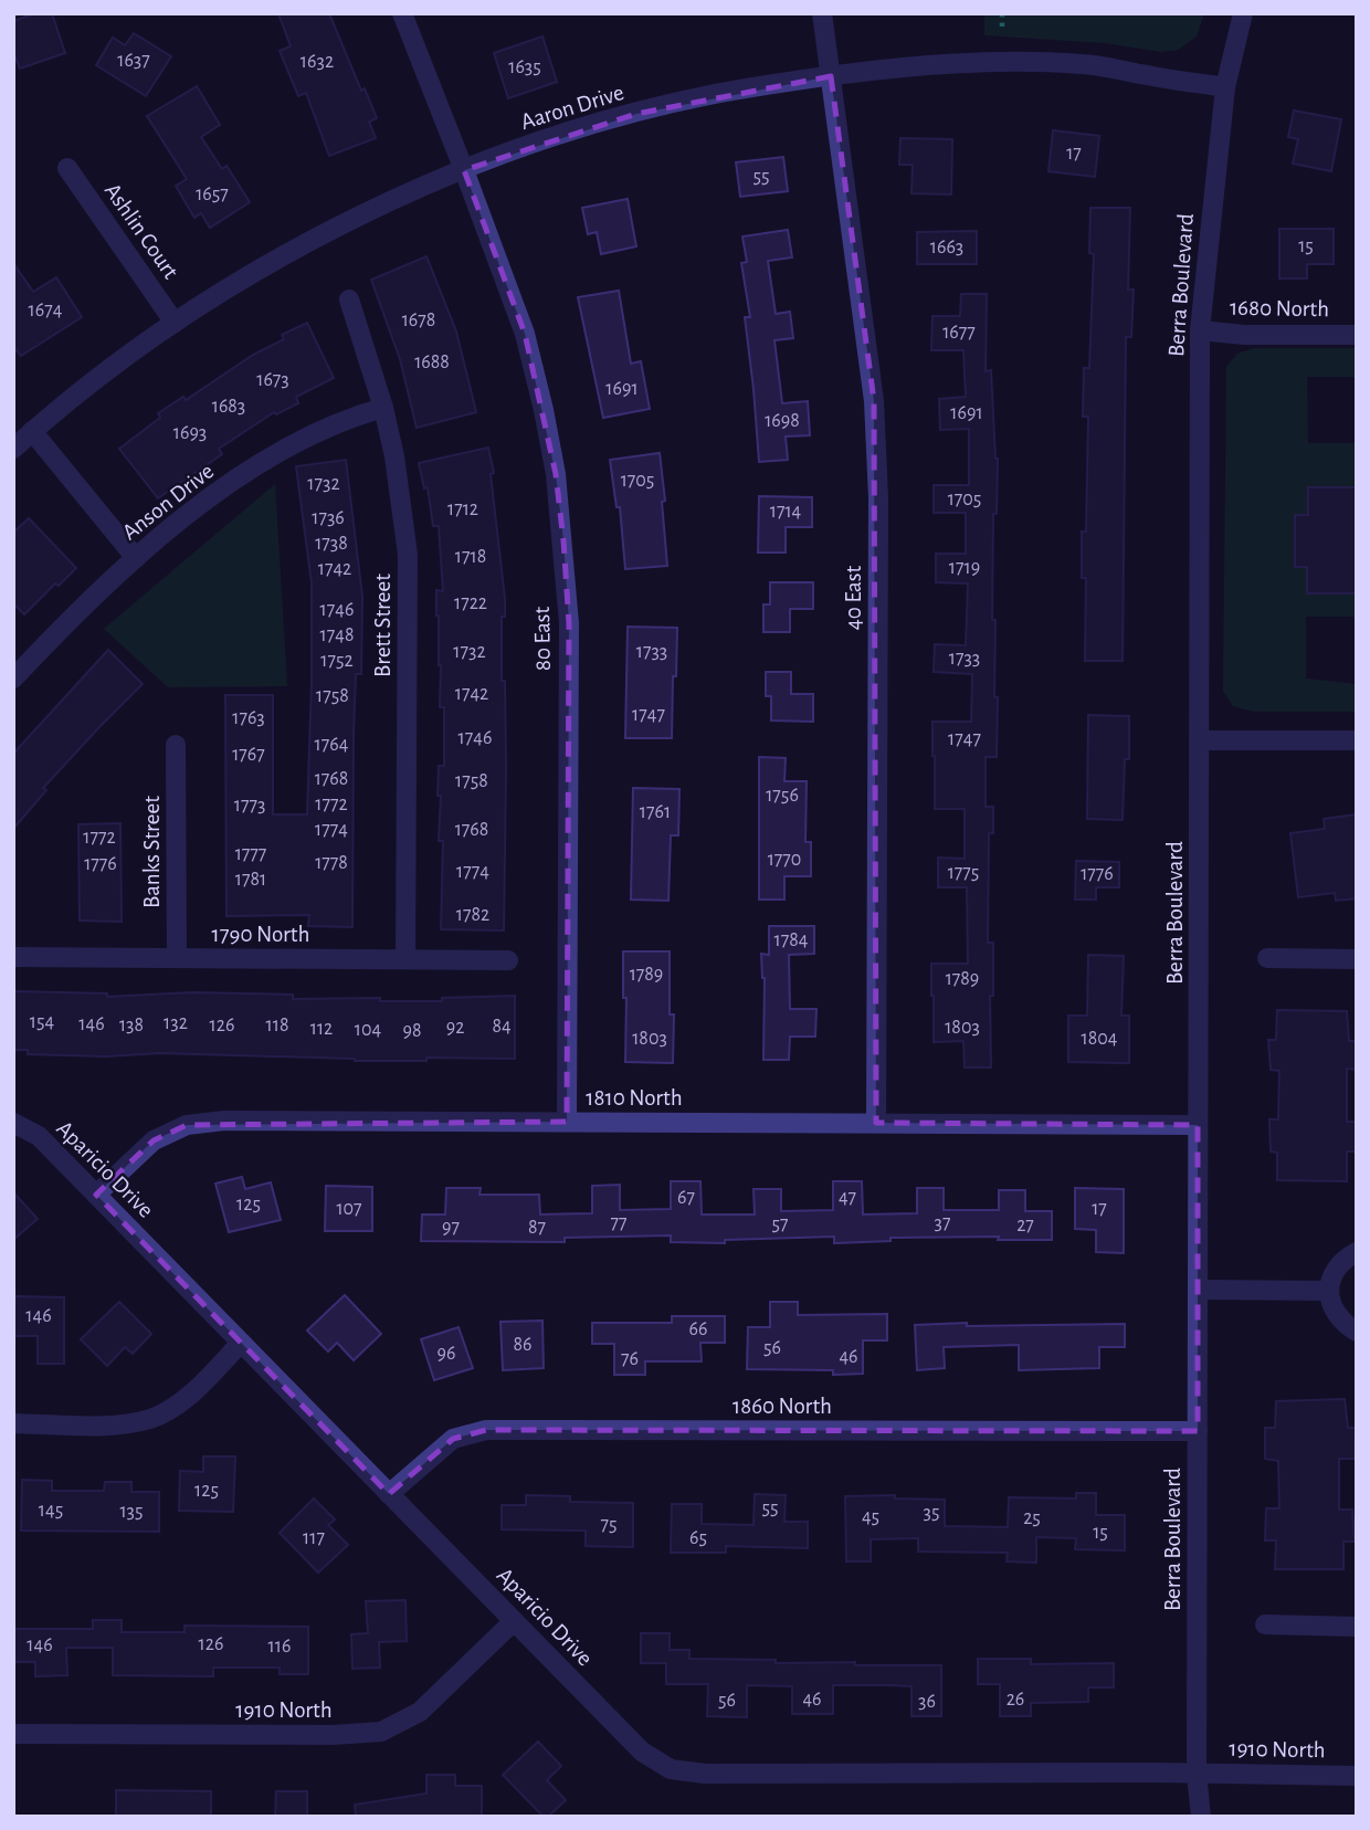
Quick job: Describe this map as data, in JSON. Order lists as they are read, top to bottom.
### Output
{
  "streets": {
    "street": [
      "Aaron Drive",
      "Ashlin Court",
      "Berra Boulevard",
      "1680 North",
      "Anson Drive",
      "40 East",
      "Brett Street",
      "80 East",
      "Banks Street",
      "1790 North",
      "1810 North",
      "Aparicio Drive",
      "1860 North",
      "1910 North"
    ]
  },
  "crossings": [
    ["Aaron Drive", "Ashlin Court"],
    ["Aaron Drive", "Berra Boulevard"],
    ["Aaron Drive", "40 East"],
    ["Aaron Drive", "80 East"],
    ["Berra Boulevard", "1680 North"],
    ["Berra Boulevard", "1810 North"],
    ["Berra Boulevard", "Aparicio Drive"],
    ["Berra Boulevard", "1860 North"],
    ["Berra Boulevard", "1910 North"],
    ["Anson Drive", "Brett Street"],
    ["40 East", "1810 North"],
    ["Brett Street", "1790 North"],
    ["80 East", "1810 North"],
    ["Banks Street", "1790 North"],
    ["1810 North", "Aparicio Drive"],
    ["Aparicio Drive", "1860 North"],
    ["Aparicio Drive", "1910 North"]
  ],
  "house_numbers": [
    "1637",
    "1632",
    "1635",
    "17",
    "55",
    "1657",
    "15",
    "1663",
    "1674",
    "1678",
    "1677",
    "1688",
    "1673",
    "1691",
    "1683",
    "1691",
    "1698",
    "1693",
    "1705",
    "1732",
    "1705",
    "1712",
    "1714",
    "1736",
    "1738",
    "1718",
    "1719",
    "1742",
    "1722",
    "1746",
    "1748",
    "1732",
    "1733",
    "1733",
    "1752",
    "1742",
    "1758",
    "1747",
    "1763",
    "1746",
    "1747",
    "1764",
    "1767",
    "1768",
    "1758",
    "1756",
    "1772",
    "1773",
    "1761",
    "1774",
    "1768",
    "1772",
    "1777",
    "1770",
    "1778",
    "1776",
    "1774",
    "1775",
    "1776",
    "1781",
    "1782",
    "1784",
    "1789",
    "1789",
    "154",
    "132",
    "146",
    "138",
    "126",
    "118",
    "84",
    "92",
    "1803",
    "112",
    "104",
    "98",
    "1803",
    "1804",
    "67",
    "47",
    "125",
    "107",
    "17",
    "77",
    "37",
    "57",
    "27",
    "97",
    "87",
    "146",
    "66",
    "86",
    "56",
    "96",
    "46",
    "76",
    "125",
    "55",
    "145",
    "135",
    "35",
    "45",
    "25",
    "75",
    "15",
    "117",
    "65",
    "126",
    "146",
    "116",
    "46",
    "26",
    "56",
    "36"
  ]
}
